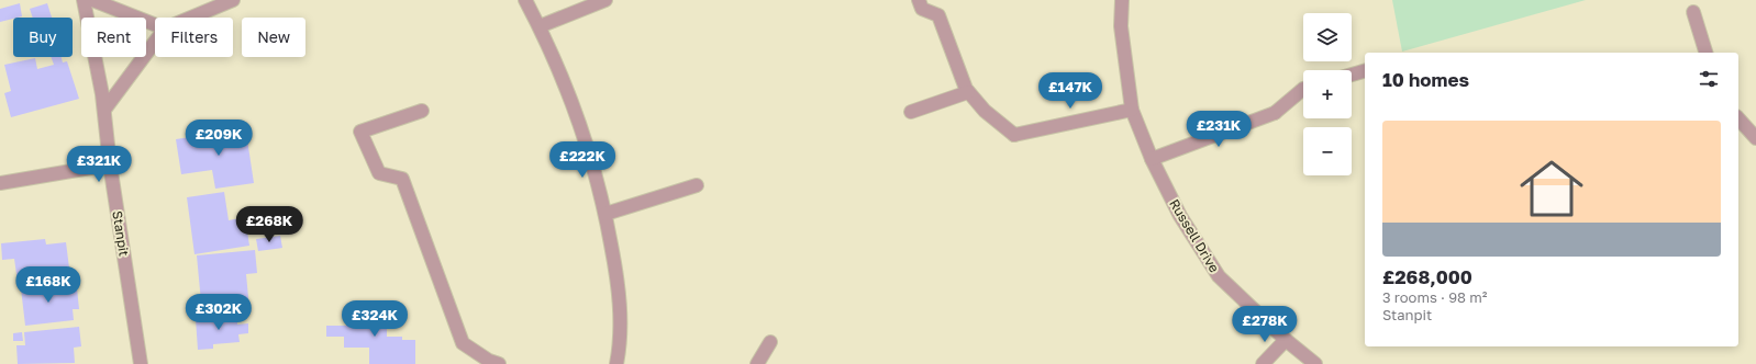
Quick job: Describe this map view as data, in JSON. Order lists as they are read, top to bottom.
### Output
{
  "streets": {
    "street": ["Stanpit", "Russell Drive"]
  },
  "page": {
    "map_buttons": ["+", "−"],
    "chip": [
      "Buy",
      "Rent",
      "Filters",
      "New"
    ],
    "heading": "10 homes",
    "price": [
      "£147K",
      "£231K",
      "£209K",
      "£222K",
      "£321K",
      "£268K",
      "£168K",
      "£302K",
      "£324K",
      "£278K"
    ],
    "list": [
      {
        "name": "£268,000",
        "note": "3 rooms · 98 m² · Stanpit"
      }
    ]
  }
}
